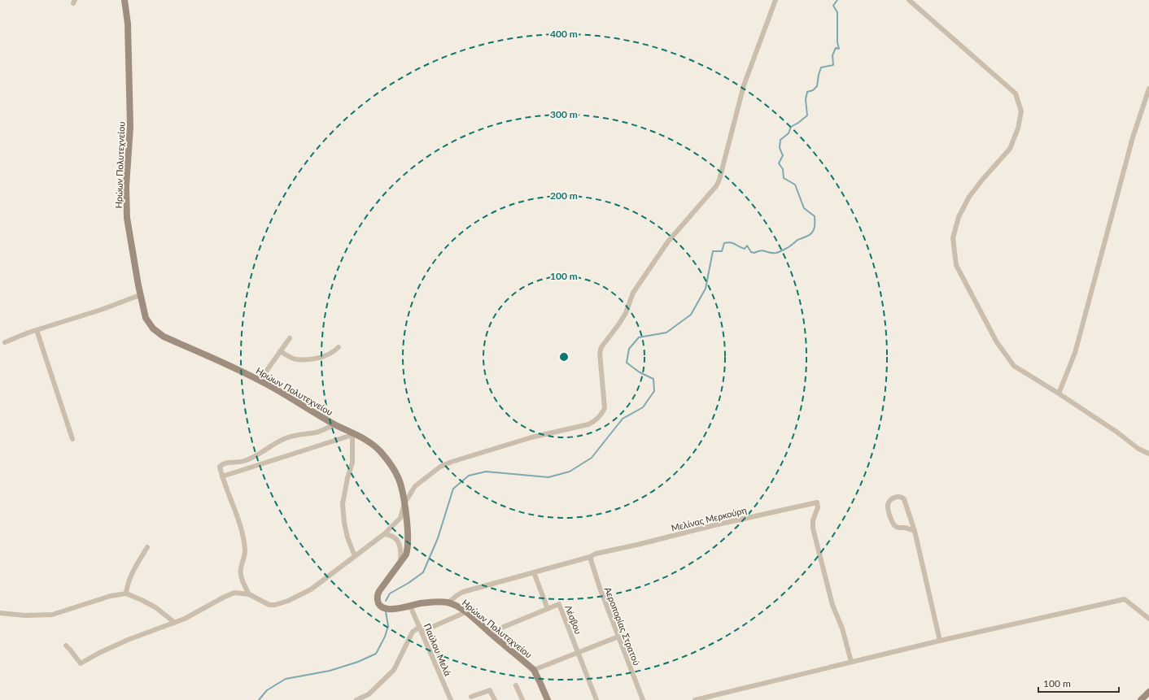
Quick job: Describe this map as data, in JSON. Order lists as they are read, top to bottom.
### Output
{
  "streets": {
    "street": [
      "Ηρώων Πολυτεχνείου",
      "Μελίνας Μερκούρη",
      "Λέσβου",
      "Αεροπορίας Στρατού",
      "Παύλου Μελά"
    ]
  },
  "crossings": [
    ["Ηρώων Πολυτεχνείου", "Μελίνας Μερκούρη"],
    ["Ηρώων Πολυτεχνείου", "Παύλου Μελά"],
    ["Μελίνας Μερκούρη", "Αεροπορίας Στρατού"]
  ],
  "scale_bar": "100 m",
  "rings": [
    "400 m",
    "300 m",
    "200 m",
    "100 m"
  ]
}
